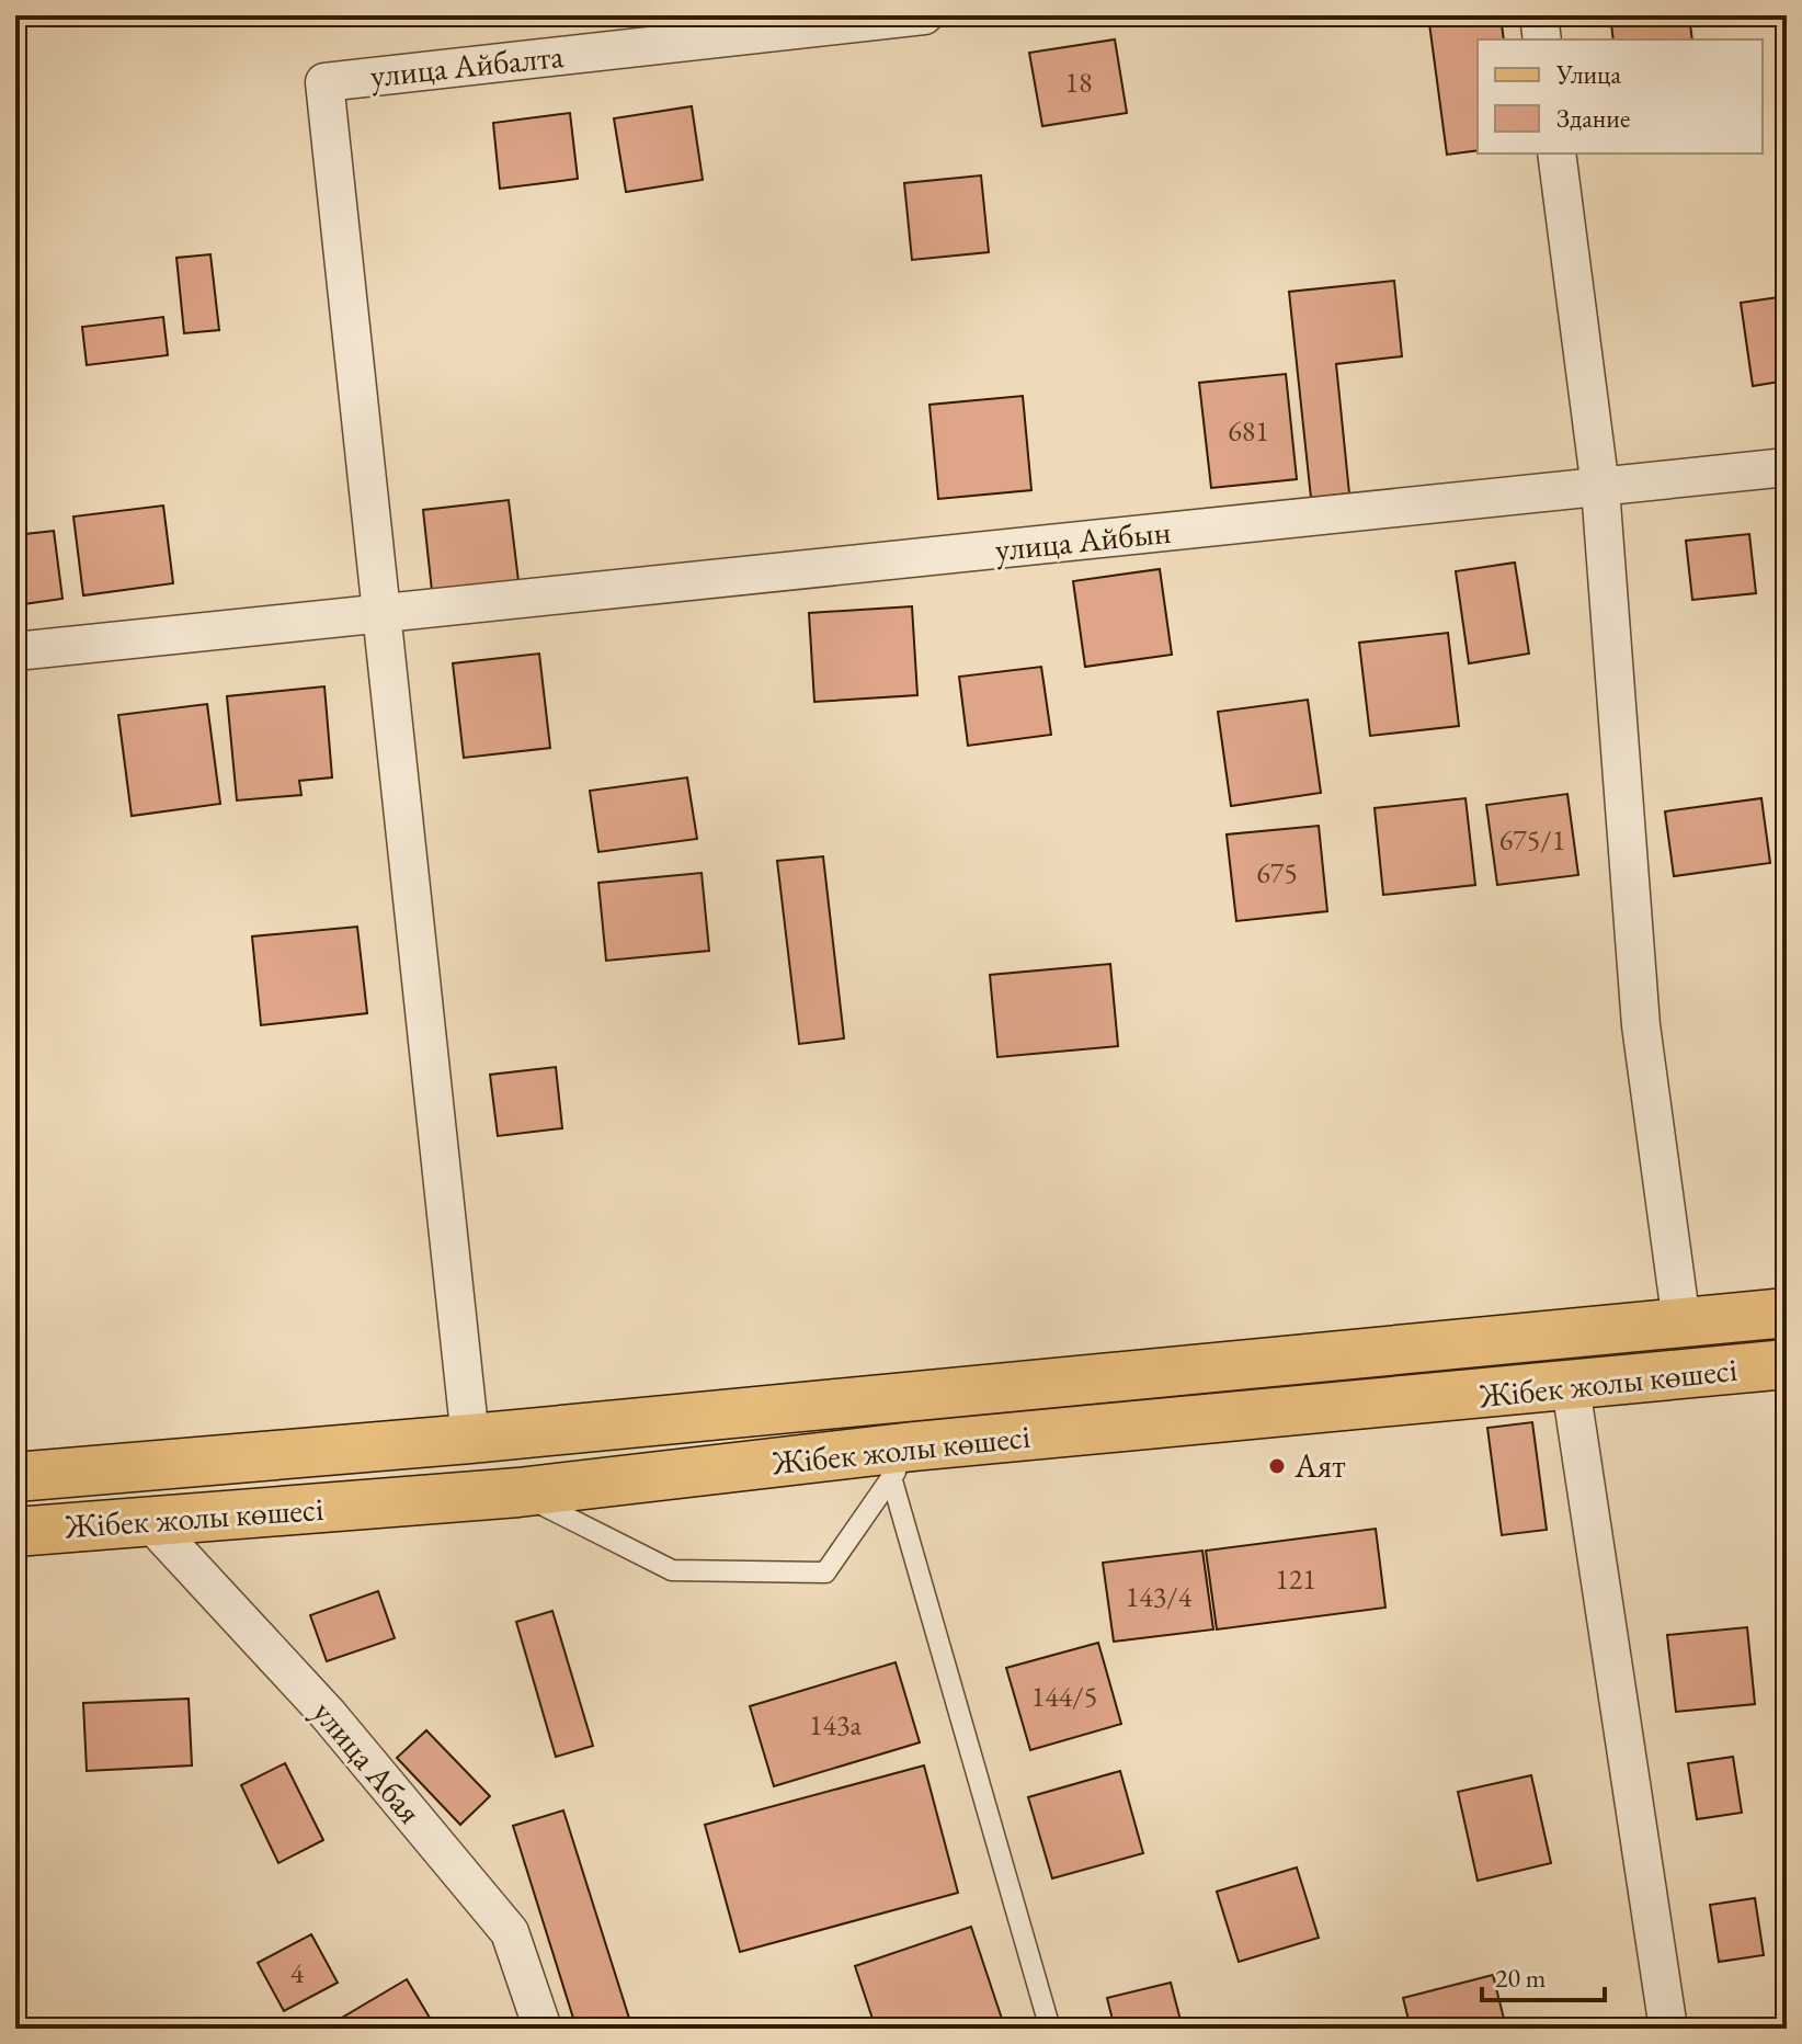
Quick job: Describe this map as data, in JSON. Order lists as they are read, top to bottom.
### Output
{
  "streets": {
    "main road": ["Жібек жолы көшесі"],
    "street": ["улица Айбалта", "улица Айбын", "улица Абая"]
  },
  "crossings": [
    ["улица Айбалта", "улица Айбын"],
    ["Жібек жолы көшесі", "улица Абая"]
  ],
  "places": ["Аят"],
  "house_numbers": [
    "18",
    "681",
    "675/1",
    "675",
    "121",
    "143/4",
    "144/5",
    "143а",
    "4"
  ],
  "legend": ["Улица", "Здание"],
  "scale_bar": "20 m"
}
